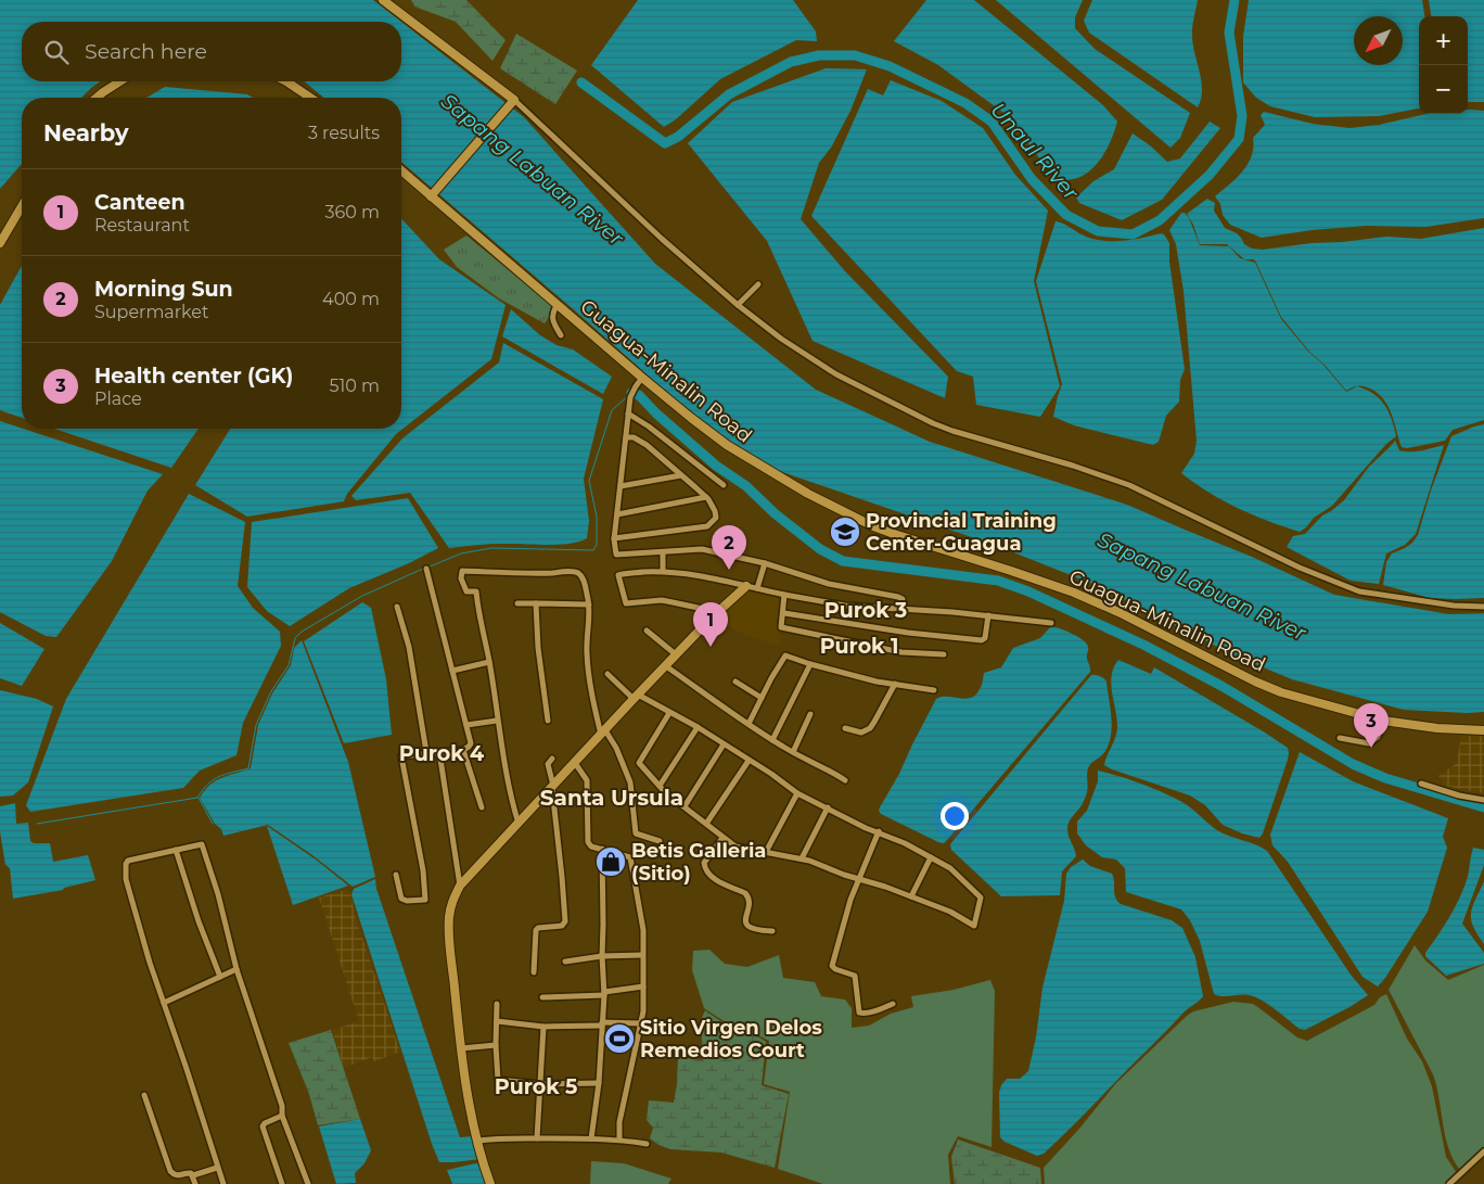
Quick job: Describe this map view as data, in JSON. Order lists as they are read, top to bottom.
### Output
{
  "streets": {
    "main road": ["Guagua-Minalin Road"]
  },
  "districts": [
    "Purok 3",
    "Purok 1",
    "Purok 4",
    "Santa Ursula",
    "Purok 5"
  ],
  "water": ["Unaul River", "Sapang Labuan River"],
  "places": {
    "school or university": ["Provincial Training Center-Guagua"],
    "shop": ["Betis Galleria (Sitio)"],
    "sports": ["Sitio Virgen Delos Remedios Court"]
  },
  "north": "bottom left",
  "page": {
    "map_buttons": ["+", "−"],
    "search": "Search here",
    "heading": ["Nearby", "3 results"],
    "list": [
      {
        "mark": "1",
        "name": "Canteen",
        "note": "Restaurant",
        "value": "360 m"
      },
      {
        "mark": "2",
        "name": "Morning Sun",
        "note": "Supermarket",
        "value": "400 m"
      },
      {
        "mark": "3",
        "name": "Health center (GK)",
        "note": "Place",
        "value": "510 m"
      }
    ],
    "pins": ["2", "1", "3"]
  }
}
